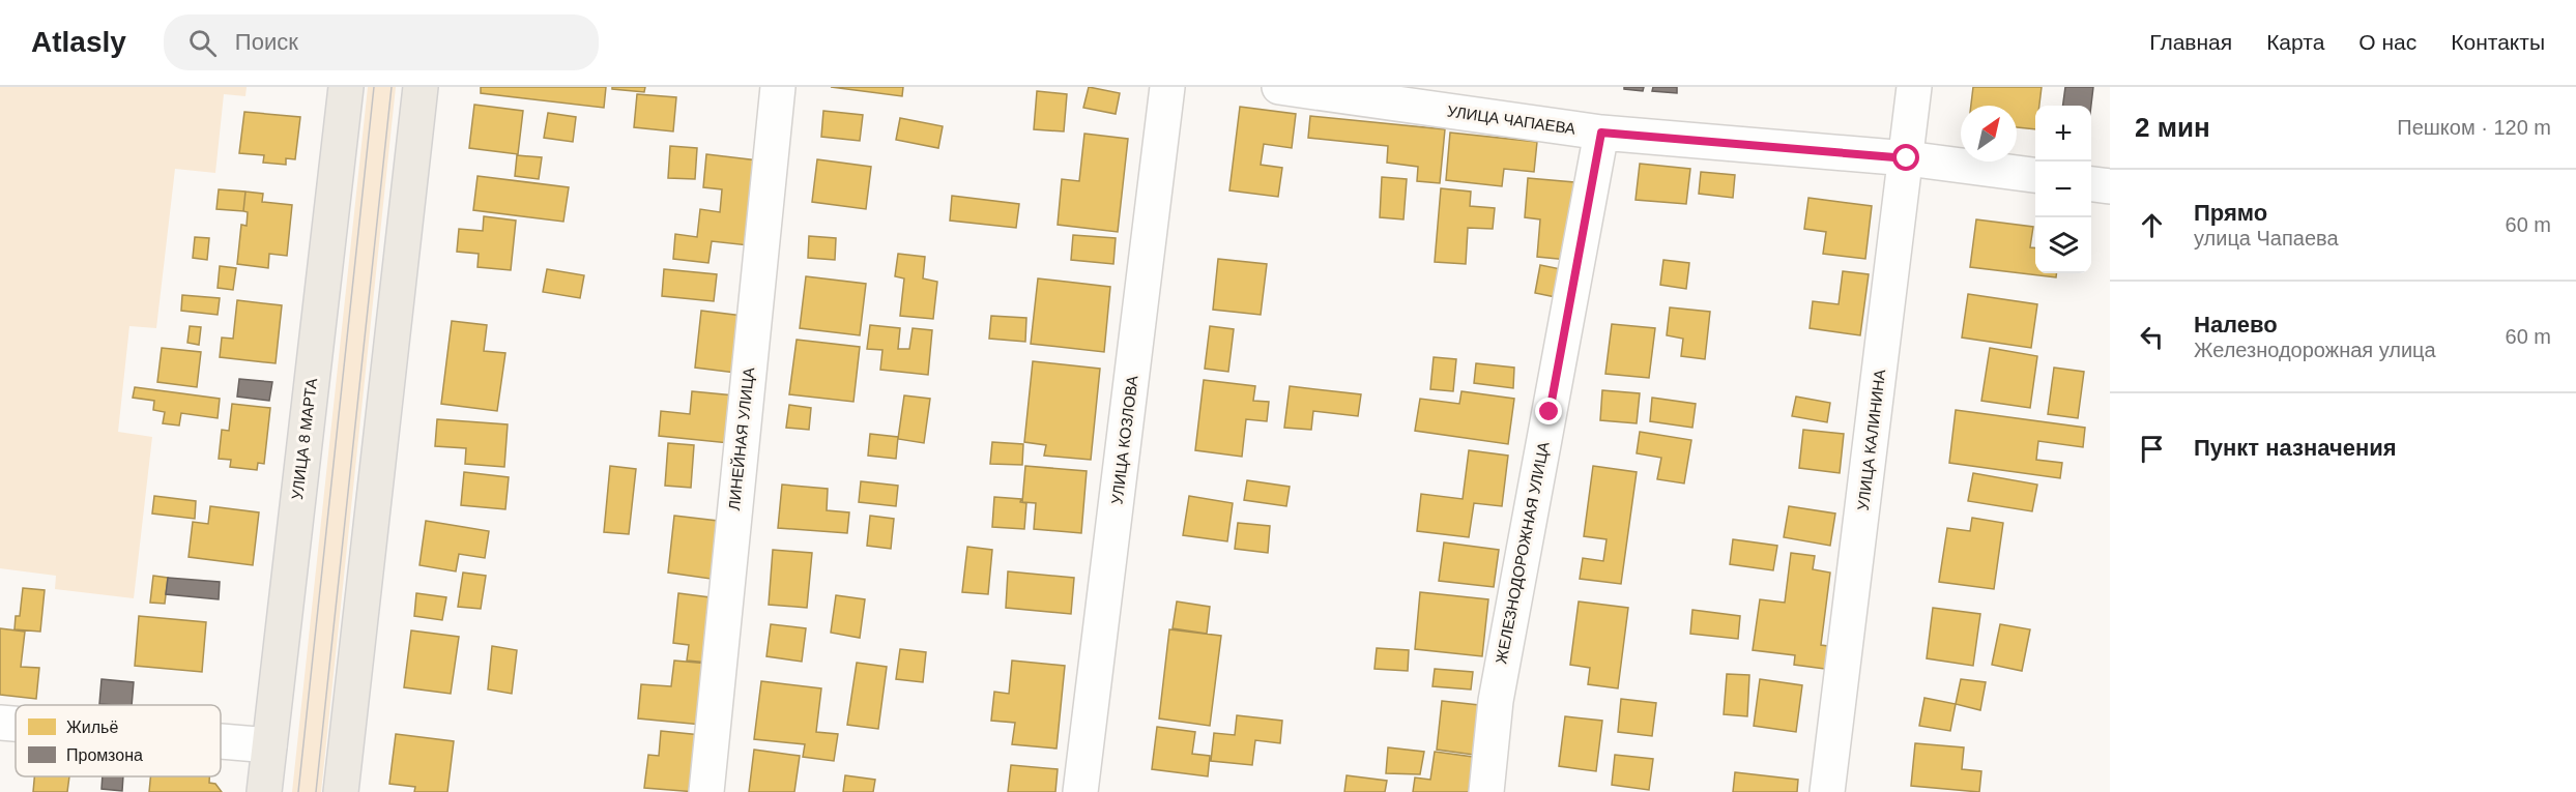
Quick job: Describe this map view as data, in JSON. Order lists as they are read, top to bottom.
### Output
{
  "streets": {
    "main road": ["УЛИЦА 8 МАРТА"],
    "street": [
      "УЛИЦА ЧАПАЕВА",
      "ЛИНЕЙНАЯ УЛИЦА",
      "УЛИЦА КОЗЛОВА",
      "УЛИЦА КАЛИНИНА",
      "ЖЕЛЕЗНОДОРОЖНАЯ УЛИЦА"
    ]
  },
  "crossings": [
    ["УЛИЦА ЧАПАЕВА", "УЛИЦА КАЛИНИНА"],
    ["УЛИЦА ЧАПАЕВА", "ЖЕЛЕЗНОДОРОЖНАЯ УЛИЦА"]
  ],
  "legend": ["Жильё", "Промзона"],
  "north": "top right",
  "page": {
    "header": "Atlasly",
    "search": "Поиск",
    "nav": [
      "Главная",
      "Карта",
      "О нас",
      "Контакты"
    ],
    "heading": ["2 мин", "Пешком · 120 m"],
    "map_buttons": ["+", "−"],
    "list": [
      ["Прямо", "улица Чапаева", "60 m"],
      ["Налево", "Железнодорожная улица", "60 m"],
      "Пункт назначения"
    ]
  }
}
